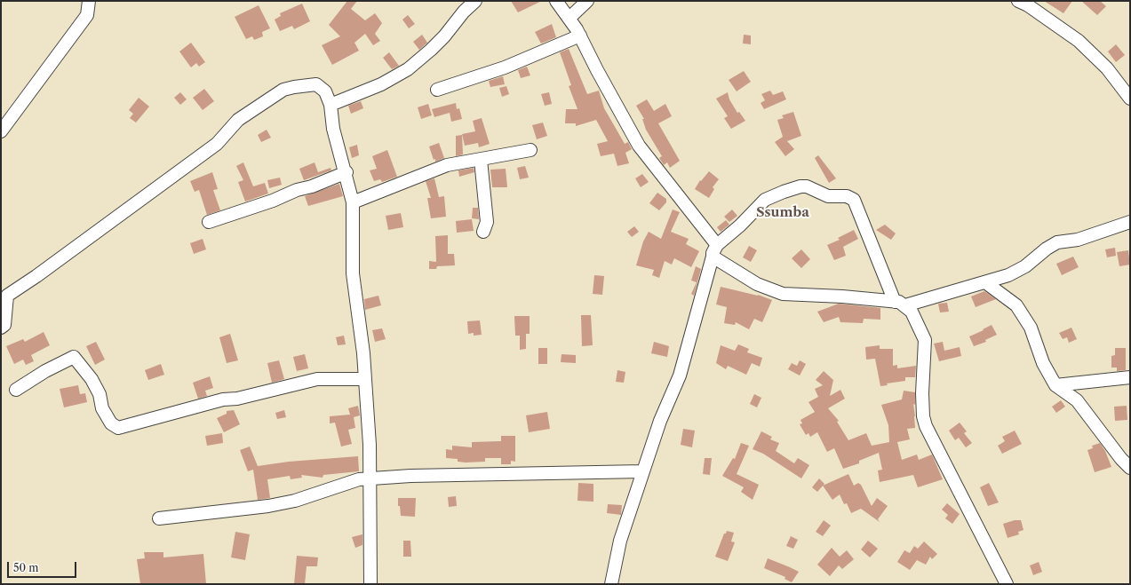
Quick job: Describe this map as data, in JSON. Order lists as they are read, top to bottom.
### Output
{
  "districts": ["Ssumba"],
  "scale_bar": "50 m"
}
